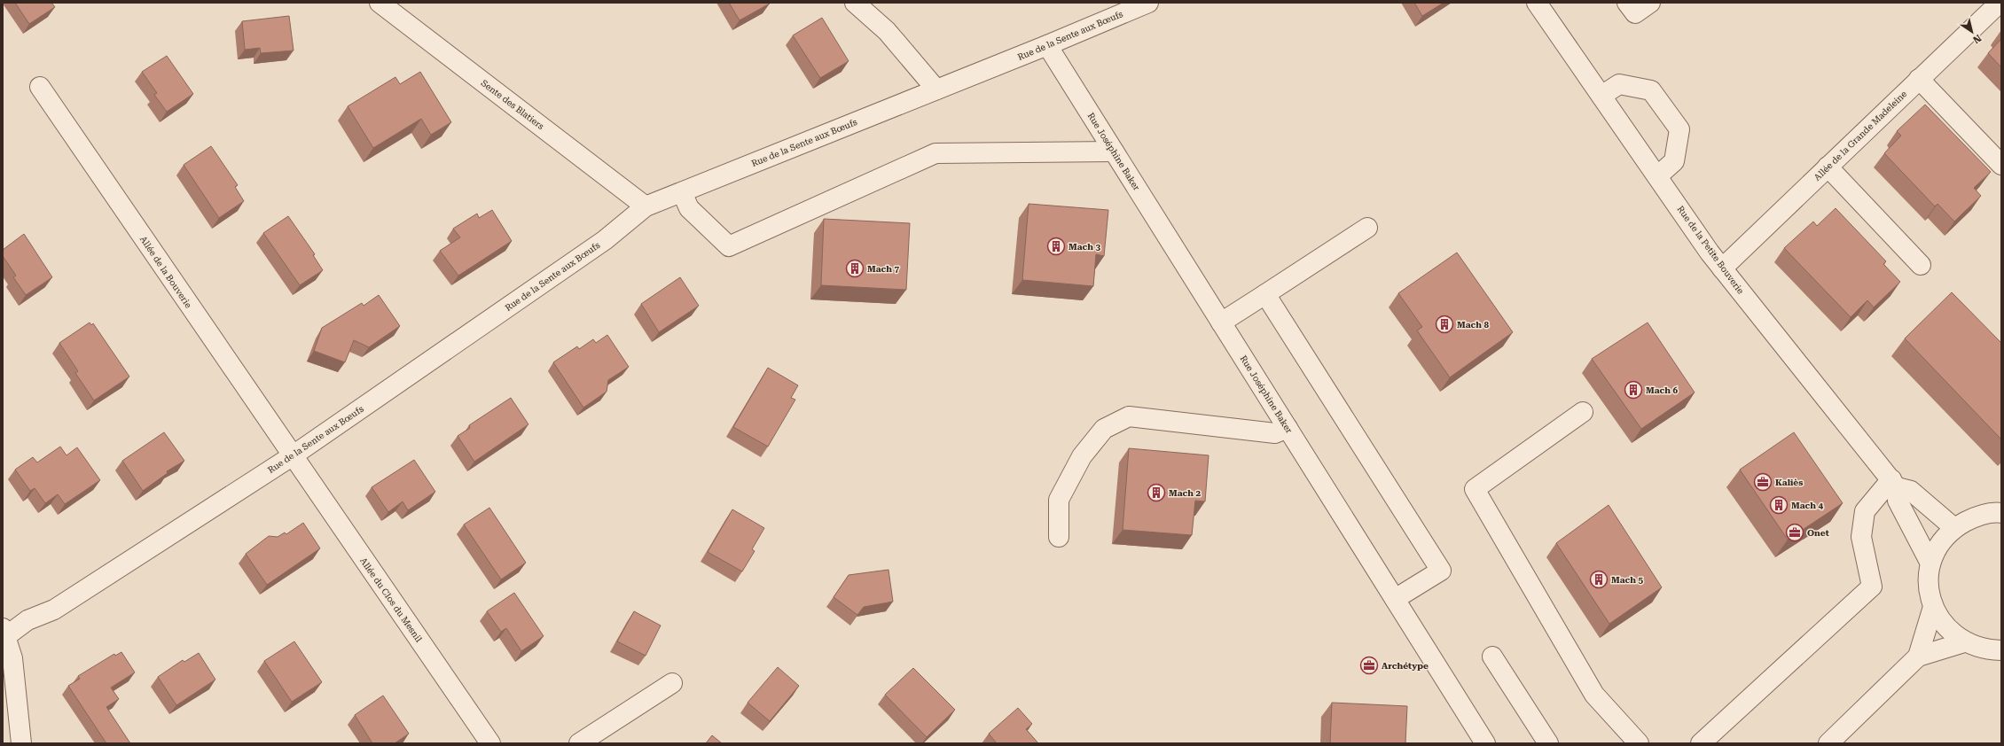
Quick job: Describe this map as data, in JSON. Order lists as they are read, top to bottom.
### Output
{
  "streets": {
    "street": [
      "Rue de la Sente aux Bœufs",
      "Sente des Blatiers",
      "Allée de la Grande Madeleine",
      "Rue Joséphine Baker",
      "Rue de la Petite Bouverie",
      "Allée de la Bouverie",
      "Allée du Clos du Mesnil"
    ]
  },
  "crossings": [
    ["Rue de la Sente aux Bœufs", "Sente des Blatiers"],
    ["Rue de la Sente aux Bœufs", "Rue Joséphine Baker"],
    ["Rue de la Sente aux Bœufs", "Allée de la Bouverie"],
    ["Rue de la Sente aux Bœufs", "Allée du Clos du Mesnil"],
    ["Allée de la Grande Madeleine", "Rue de la Petite Bouverie"],
    ["Allée de la Bouverie", "Allée du Clos du Mesnil"]
  ],
  "places": {
    "building": [
      "Mach 3",
      "Mach 7",
      "Mach 8",
      "Mach 6",
      "Mach 2",
      "Mach 4",
      "Mach 5"
    ],
    "office": ["Kaliès", "Onet", "Archétype"]
  },
  "north": "bottom right"
}
